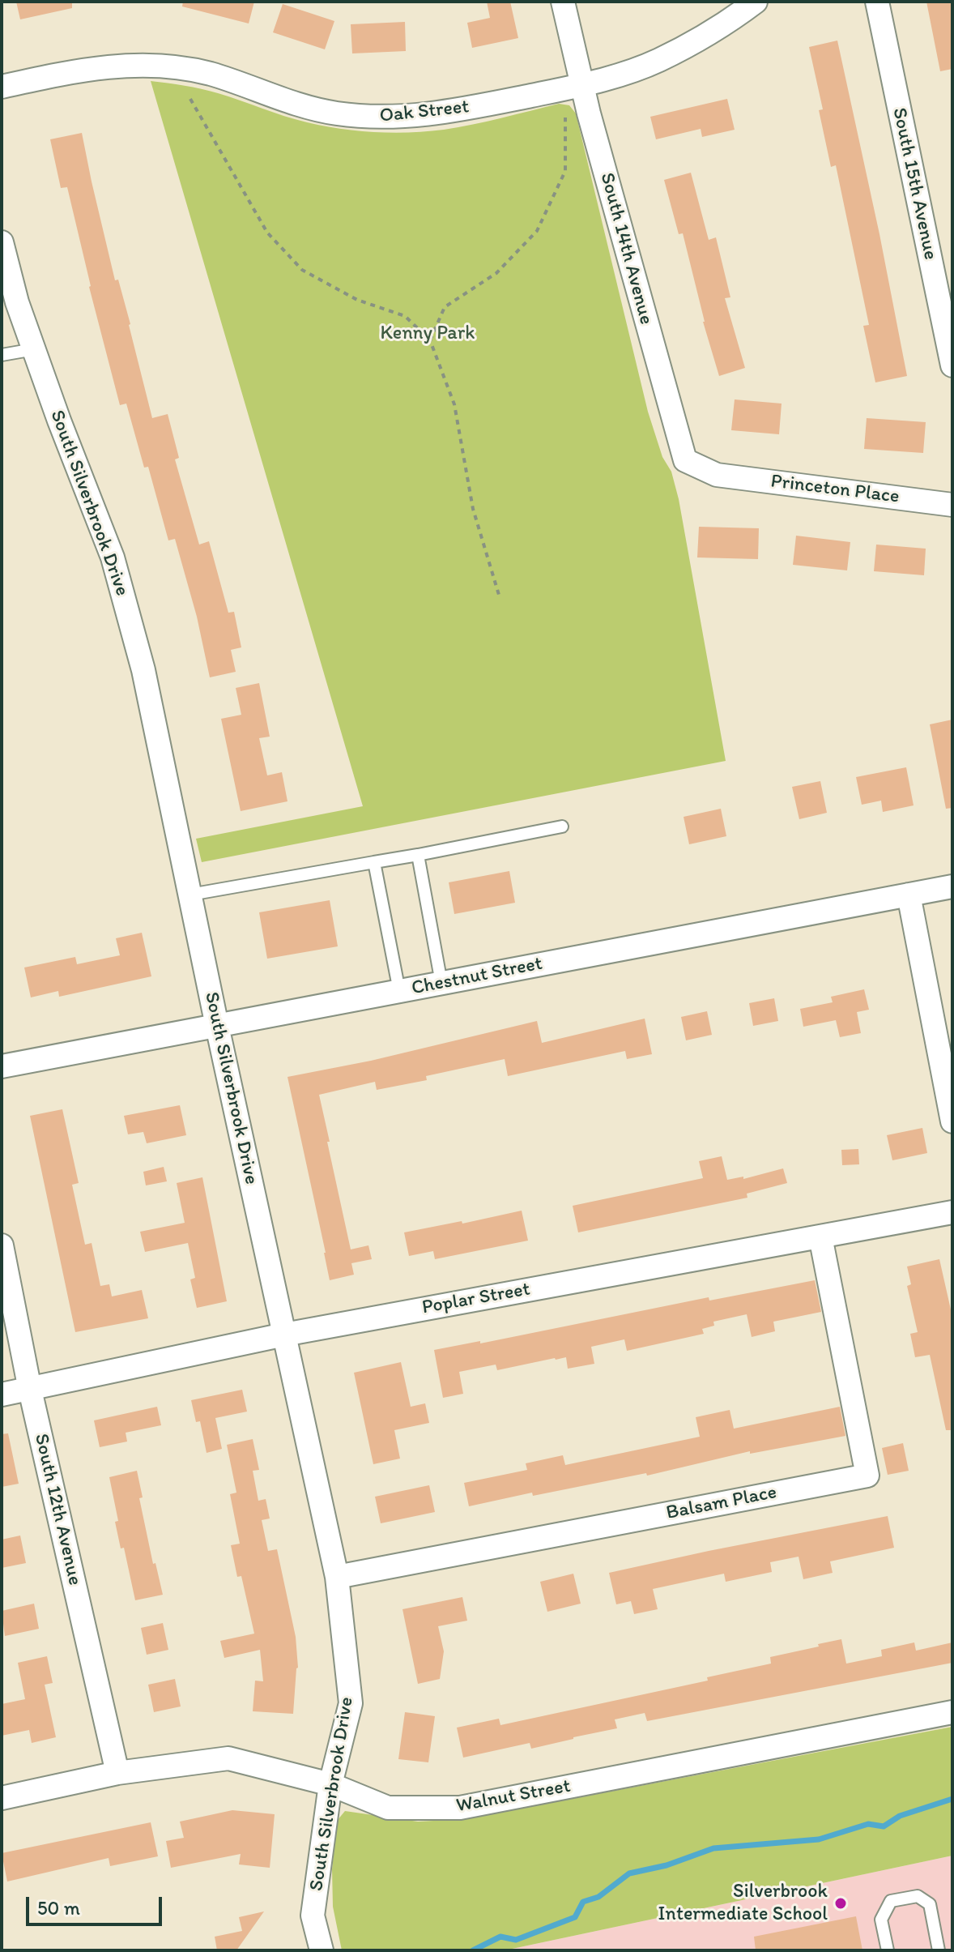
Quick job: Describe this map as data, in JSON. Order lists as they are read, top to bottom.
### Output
{
  "streets": {
    "street": [
      "Oak Street",
      "South 15th Avenue",
      "South 14th Avenue",
      "Princeton Place",
      "South Silverbrook Drive",
      "Chestnut Street",
      "Poplar Street",
      "Balsam Place",
      "South 12th Avenue",
      "Walnut Street"
    ]
  },
  "crossings": [
    ["Oak Street", "South 14th Avenue"],
    ["South 14th Avenue", "Princeton Place"],
    ["South Silverbrook Drive", "Chestnut Street"],
    ["South Silverbrook Drive", "Poplar Street"],
    ["South Silverbrook Drive", "Balsam Place"],
    ["South Silverbrook Drive", "Walnut Street"],
    ["Poplar Street", "Balsam Place"],
    ["Poplar Street", "South 12th Avenue"],
    ["South 12th Avenue", "Walnut Street"]
  ],
  "parks": ["Kenny Park"],
  "places": ["Silverbrook Intermediate School"],
  "scale_bar": "50 m"
}
